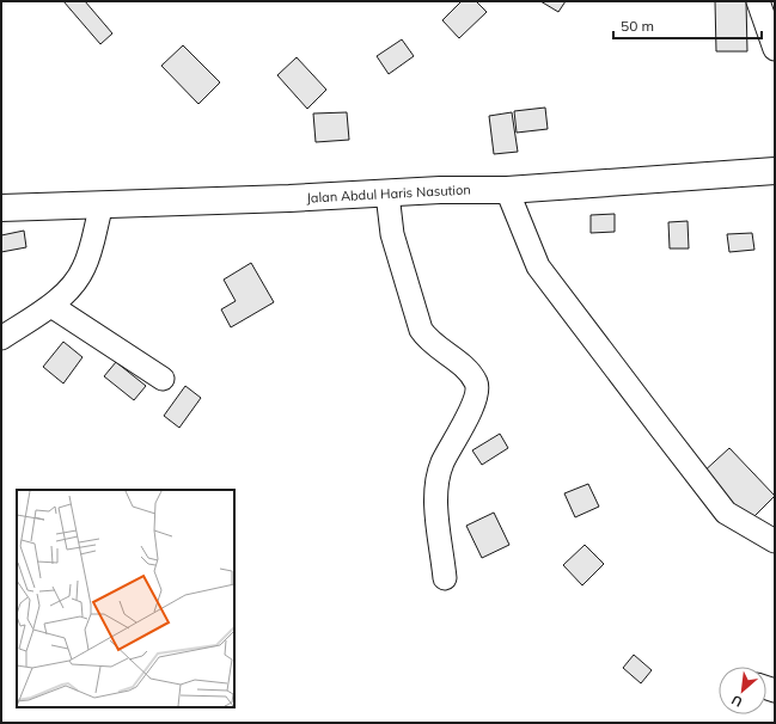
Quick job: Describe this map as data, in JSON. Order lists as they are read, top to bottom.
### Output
{
  "streets": {
    "main road": ["Jalan Abdul Haris Nasution"]
  },
  "scale_bar": "50 m",
  "north": "bottom left"
}
